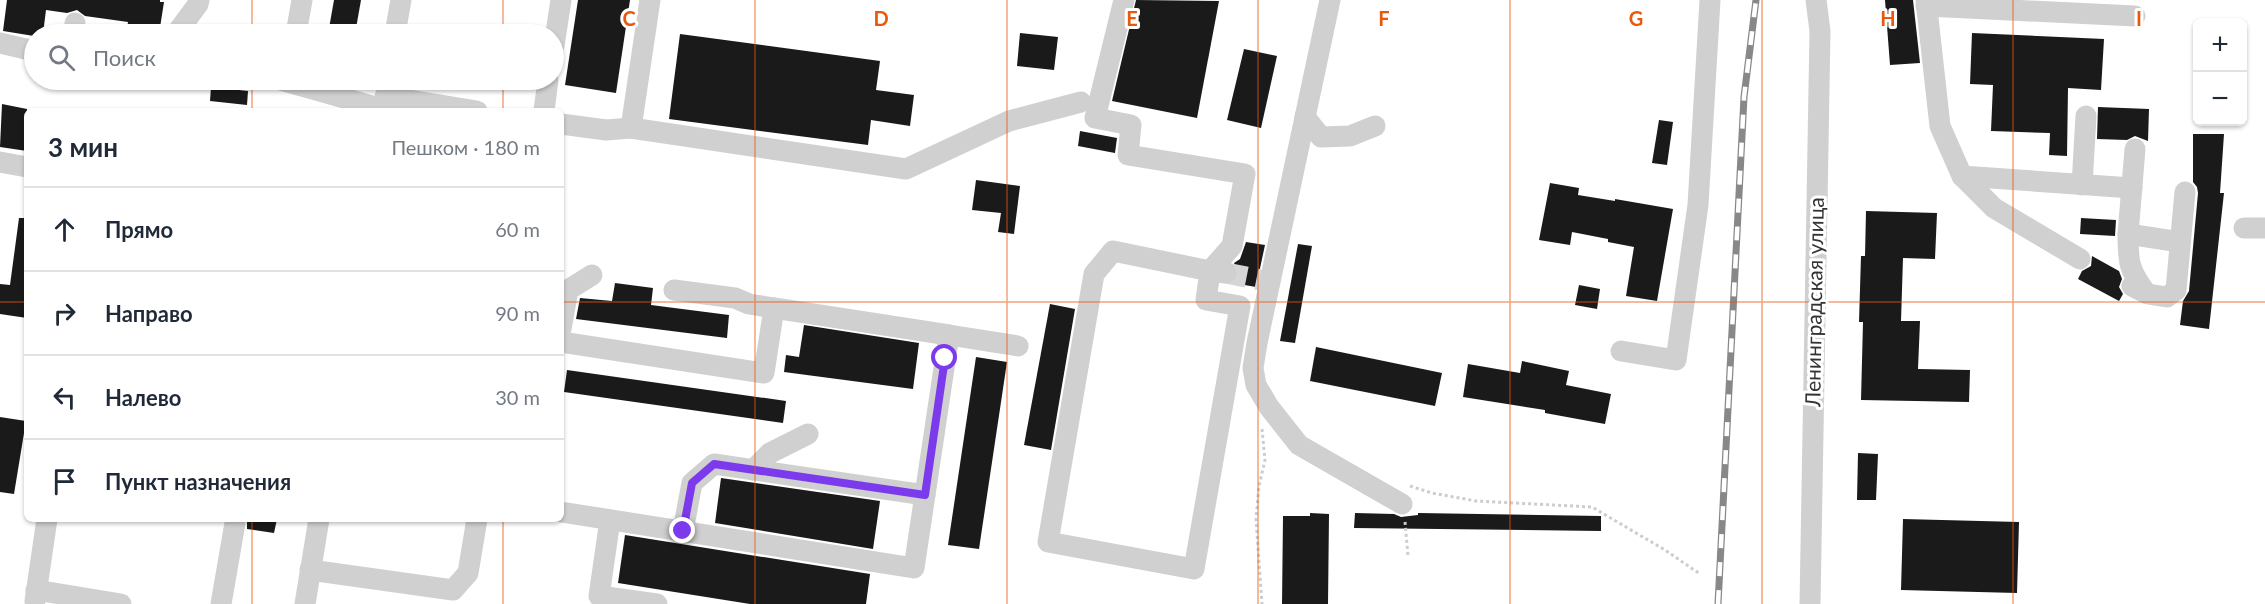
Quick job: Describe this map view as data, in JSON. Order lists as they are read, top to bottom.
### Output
{
  "streets": {
    "street": ["Ленинградская улица"]
  },
  "page": {
    "map_buttons": ["+", "−"],
    "search": "Поиск",
    "heading": ["3 мин", "Пешком · 180 m"],
    "list": [
      ["Прямо", "60 m"],
      ["Направо", "90 m"],
      ["Налево", "30 m"],
      "Пункт назначения"
    ]
  },
  "grid": {
    "columns": [
      "C",
      "D",
      "E",
      "F",
      "G",
      "H",
      "I"
    ]
  }
}
